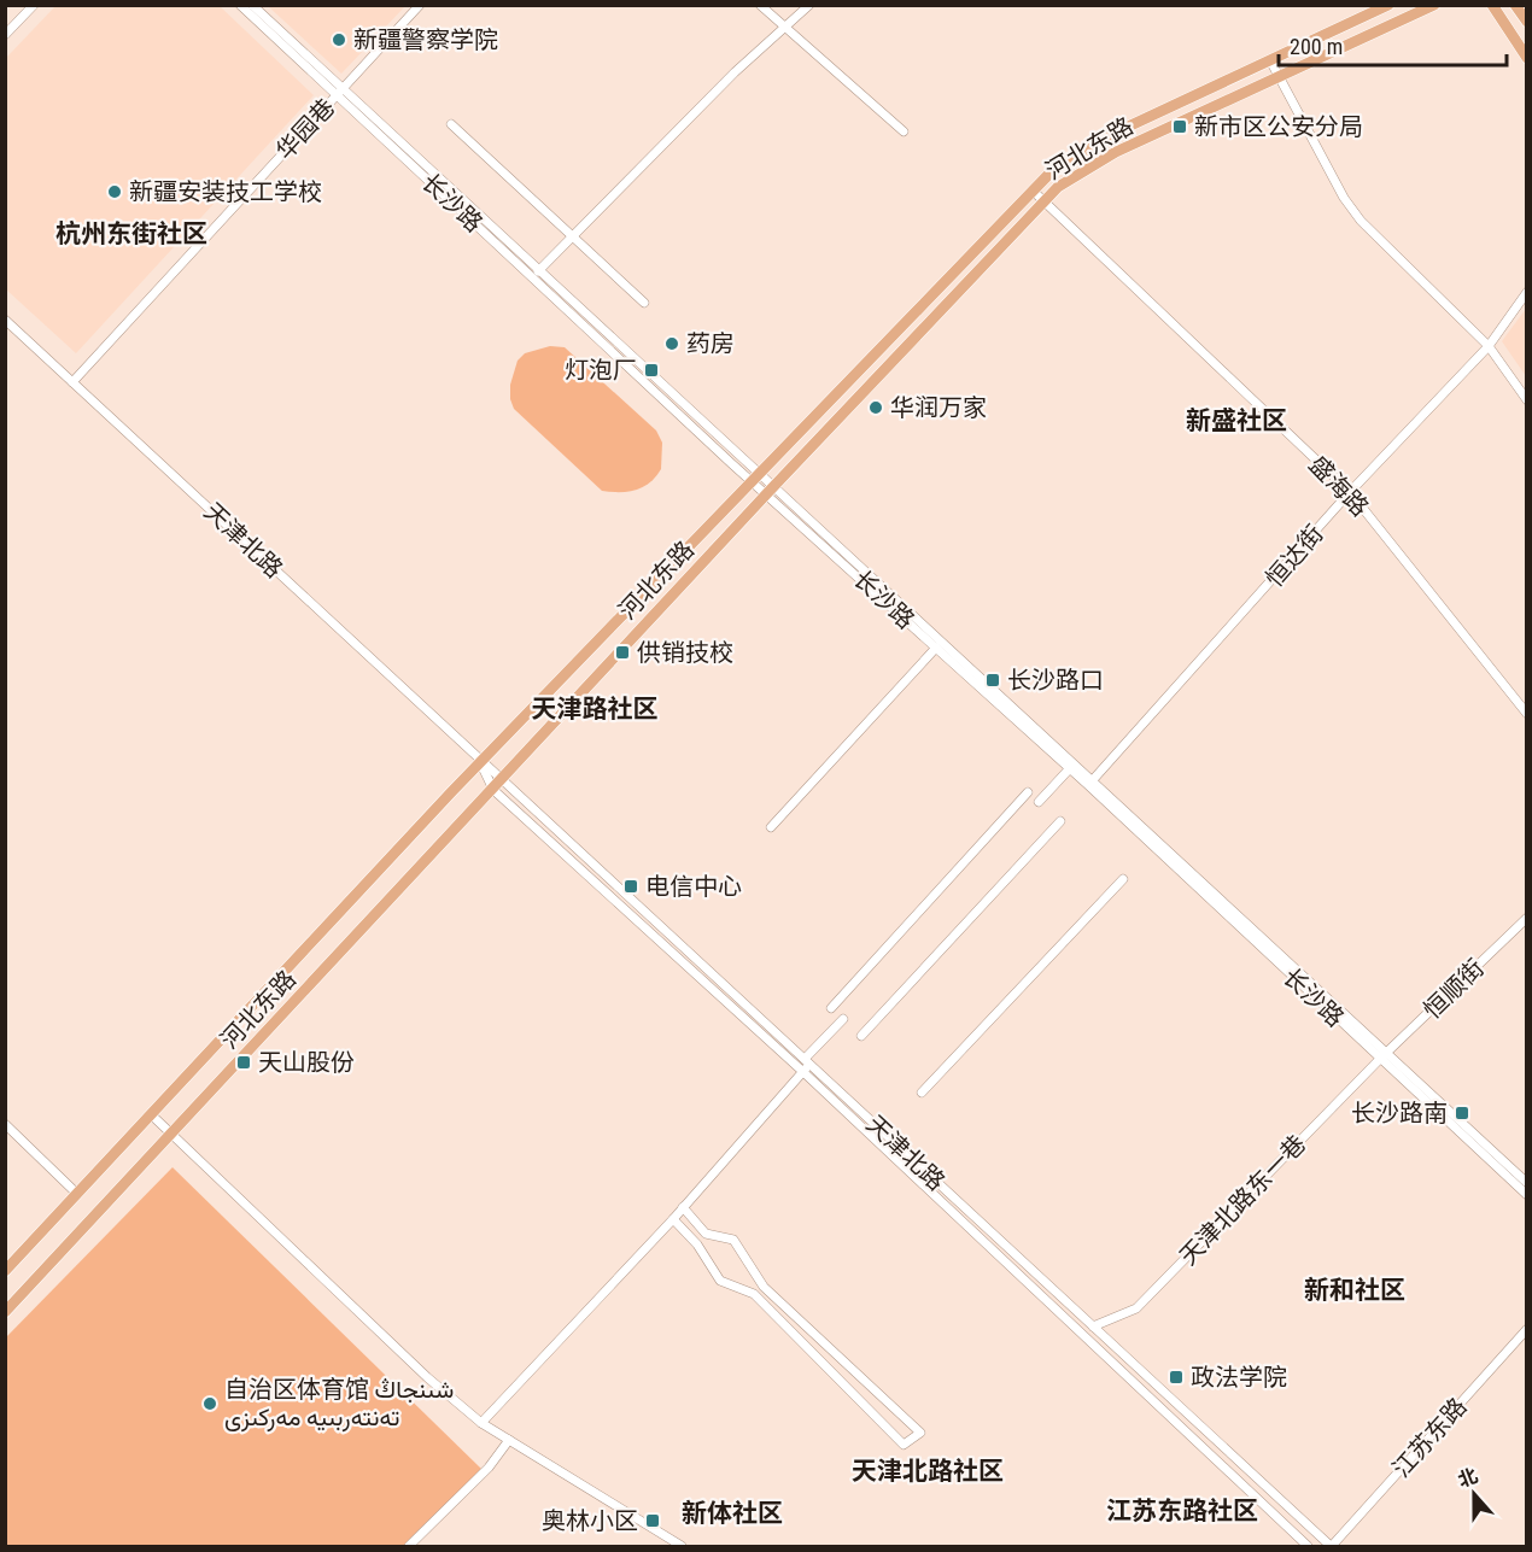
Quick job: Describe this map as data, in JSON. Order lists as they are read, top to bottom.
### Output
{
  "streets": {
    "main road": ["河北东路"],
    "street": [
      "华园巷",
      "长沙路",
      "盛海路",
      "天津北路",
      "恒达街",
      "恒顺街",
      "天津北路东一巷",
      "江苏东路"
    ]
  },
  "crossings": [
    ["华园巷", "长沙路"],
    ["华园巷", "天津北路"],
    ["河北东路", "长沙路"],
    ["河北东路", "盛海路"],
    ["河北东路", "天津北路"],
    ["长沙路", "恒达街"],
    ["长沙路", "恒顺街"],
    ["长沙路", "天津北路东一巷"],
    ["盛海路", "恒达街"],
    ["天津北路", "天津北路东一巷"],
    ["天津北路", "江苏东路"],
    ["恒顺街", "天津北路东一巷"]
  ],
  "districts": [
    "杭州东街社区",
    "新盛社区",
    "天津路社区",
    "新和社区",
    "天津北路社区",
    "江苏东路社区",
    "新体社区"
  ],
  "places": {
    "other": [
      "新疆警察学院",
      "新疆安装技工学校",
      "药房",
      "华润万家",
      "自治区体育馆 شىنجاڭ تەنتەربىيە مەركىزى"
    ],
    "transit": [
      "新市区公安分局",
      "灯泡厂",
      "供销技校",
      "长沙路口",
      "电信中心",
      "天山股份",
      "长沙路南",
      "政法学院",
      "奥林小区"
    ]
  },
  "scale_bar": "200 m",
  "north": "top"
}
